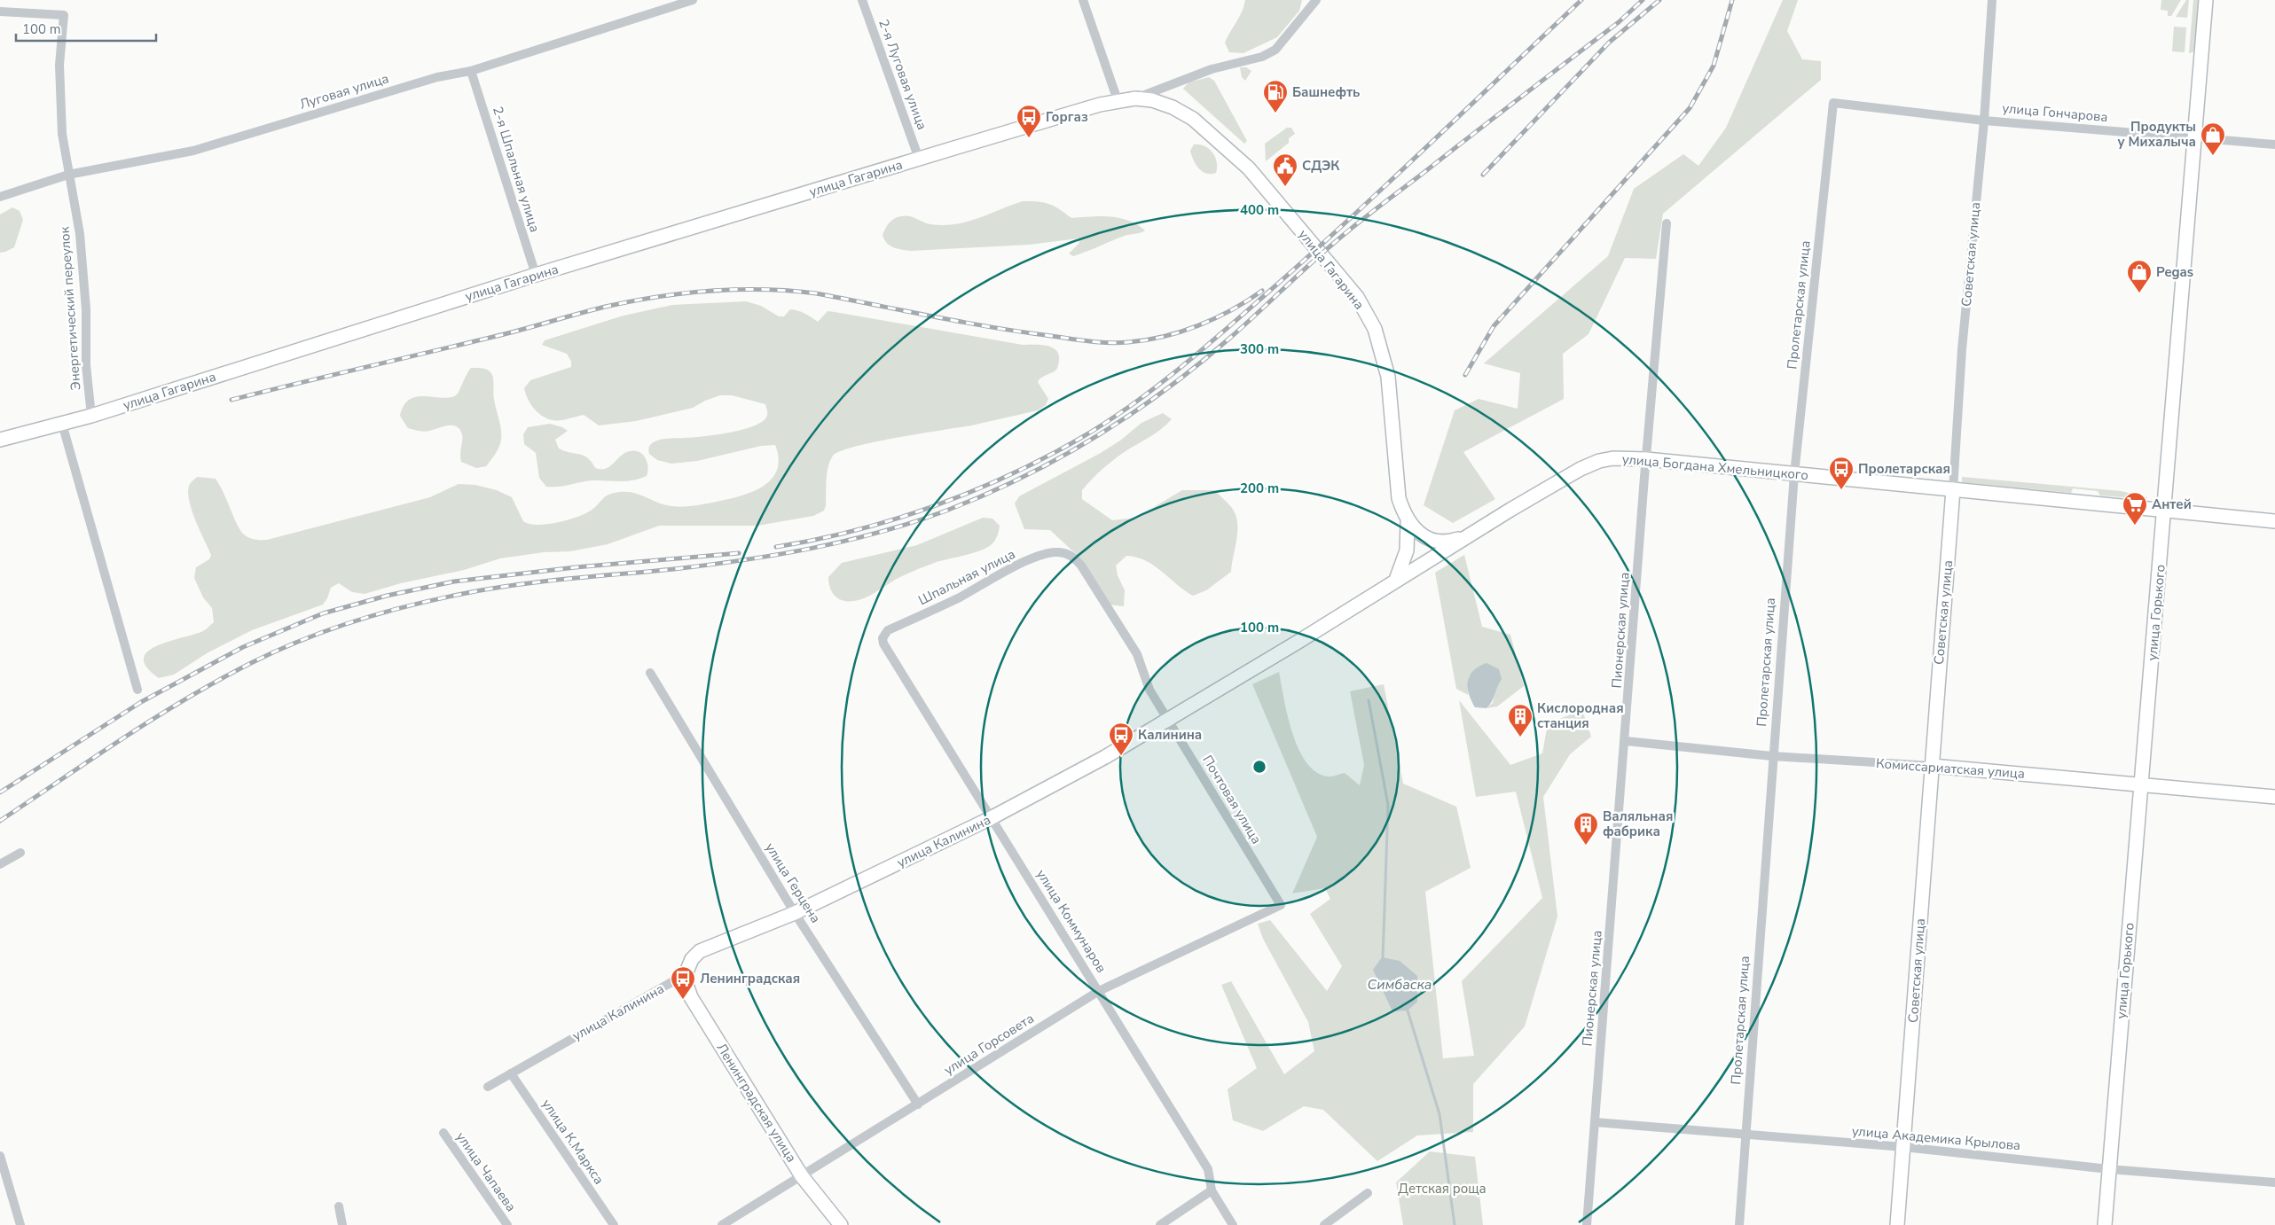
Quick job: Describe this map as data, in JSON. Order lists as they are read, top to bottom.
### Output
{
  "streets": {
    "street": [
      "2-я Луговая улица",
      "Луговая улица",
      "улица Гончарова",
      "2-я Шпальная улица",
      "улица Гагарина",
      "Советская улица",
      "Пролетарская улица",
      "Энергетический переулок",
      "улица Богдана Хмельницкого",
      "Шпальная улица",
      "улица Горького",
      "Пионерская улица",
      "Комиссариатская улица",
      "Почтовая улица",
      "улица Калинина",
      "улица Герцена",
      "улица Коммунаров",
      "улица Горсовета",
      "Ленинградская улица",
      "улица Академика Крылова",
      "улица К.Маркса",
      "улица Чапаева"
    ]
  },
  "crossings": [
    ["2-я Луговая улица", "улица Гагарина"],
    ["Луговая улица", "2-я Шпальная улица"],
    ["Луговая улица", "Энергетический переулок"],
    ["улица Гончарова", "Советская улица"],
    ["улица Гончарова", "Пролетарская улица"],
    ["улица Гончарова", "улица Горького"],
    ["2-я Шпальная улица", "улица Гагарина"],
    ["улица Гагарина", "Энергетический переулок"],
    ["улица Гагарина", "улица Богдана Хмельницкого"],
    ["улица Гагарина", "улица Калинина"],
    ["Советская улица", "улица Богдана Хмельницкого"],
    ["Советская улица", "Комиссариатская улица"],
    ["Советская улица", "улица Академика Крылова"],
    ["Пролетарская улица", "улица Богдана Хмельницкого"],
    ["Пролетарская улица", "Комиссариатская улица"],
    ["Пролетарская улица", "улица Академика Крылова"],
    ["улица Богдана Хмельницкого", "улица Горького"],
    ["улица Богдана Хмельницкого", "Пионерская улица"],
    ["улица Богдана Хмельницкого", "улица Калинина"],
    ["Шпальная улица", "Почтовая улица"],
    ["Шпальная улица", "улица Коммунаров"],
    ["улица Горького", "Комиссариатская улица"],
    ["улица Горького", "улица Академика Крылова"],
    ["Пионерская улица", "Комиссариатская улица"],
    ["Пионерская улица", "улица Академика Крылова"],
    ["Почтовая улица", "улица Калинина"],
    ["Почтовая улица", "улица Горсовета"],
    ["улица Калинина", "улица Герцена"],
    ["улица Калинина", "улица Коммунаров"],
    ["улица Калинина", "Ленинградская улица"],
    ["улица Калинина", "улица К.Маркса"],
    ["улица Герцена", "улица Горсовета"],
    ["улица Коммунаров", "улица Горсовета"],
    ["улица Горсовета", "Ленинградская улица"]
  ],
  "water": ["Симбаска"],
  "parks": ["Детская роща"],
  "places": {
    "fuel station": ["Башнефть"],
    "bus stop": [
      "Горгаз",
      "Пролетарская",
      "Калинина",
      "Ленинградская"
    ],
    "shop": ["Продукты у Михалыча", "Pegas"],
    "public building": ["СДЭК"],
    "supermarket": ["Антей"],
    "building": ["Кислородная станция", "Валяльная фабрика"]
  },
  "scale_bar": "100 m",
  "rings": [
    "400 m",
    "300 m",
    "200 m",
    "100 m"
  ]
}
